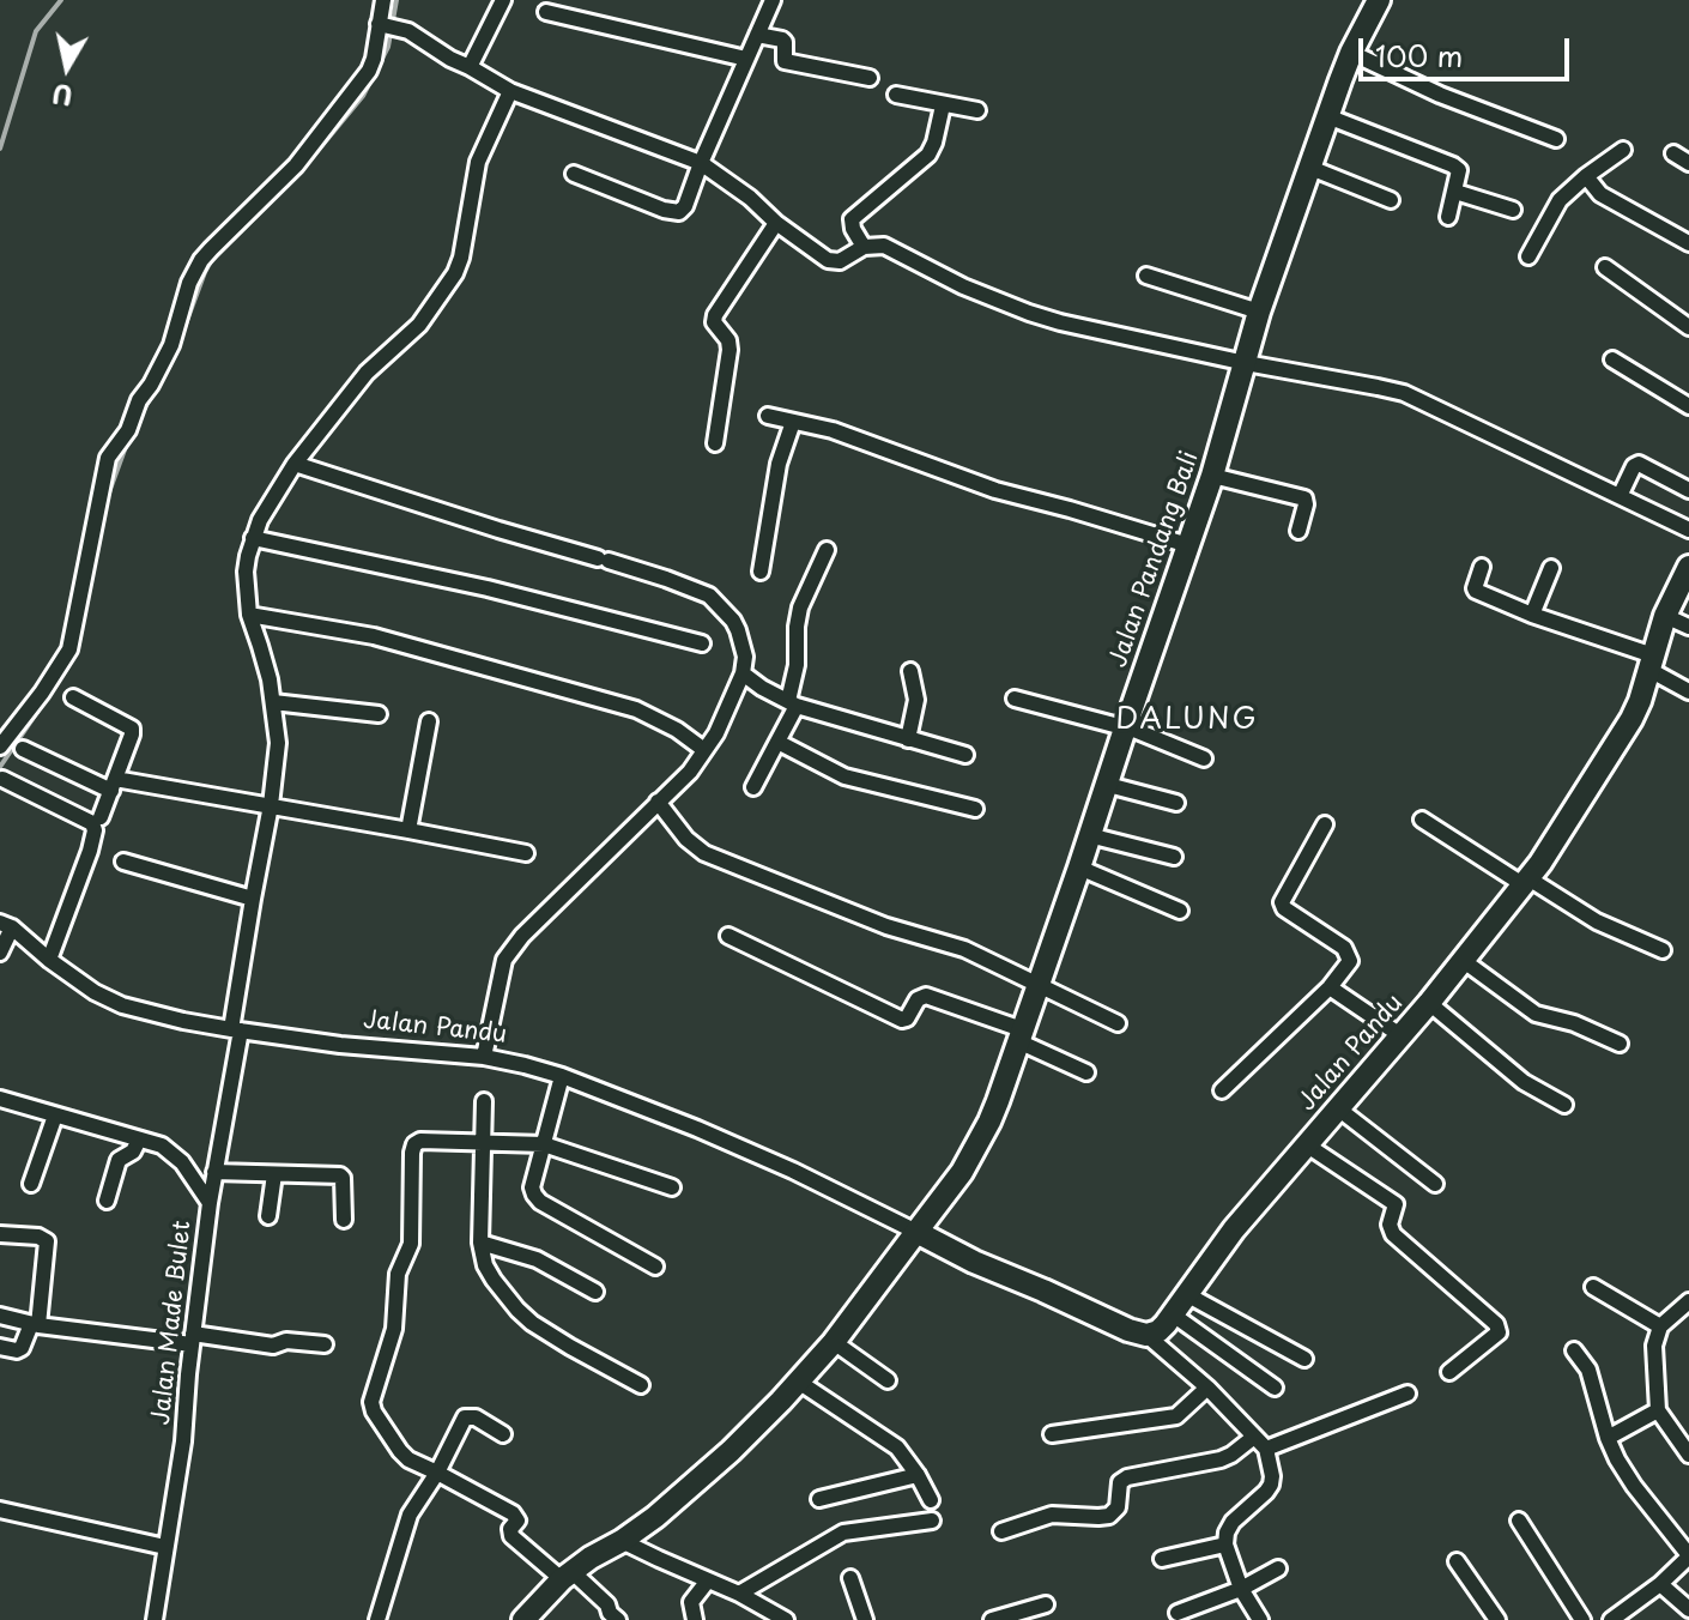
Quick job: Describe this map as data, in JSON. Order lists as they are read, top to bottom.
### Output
{
  "streets": {
    "main road": ["Jalan Pandang Bali", "Jalan Pandu"],
    "street": ["Jalan Made Bulet"]
  },
  "crossings": [
    ["Jalan Pandang Bali", "Jalan Pandu"],
    ["Jalan Pandu", "Jalan Made Bulet"]
  ],
  "districts": ["DALUNG"],
  "scale_bar": "100 m",
  "north": "bottom"
}
